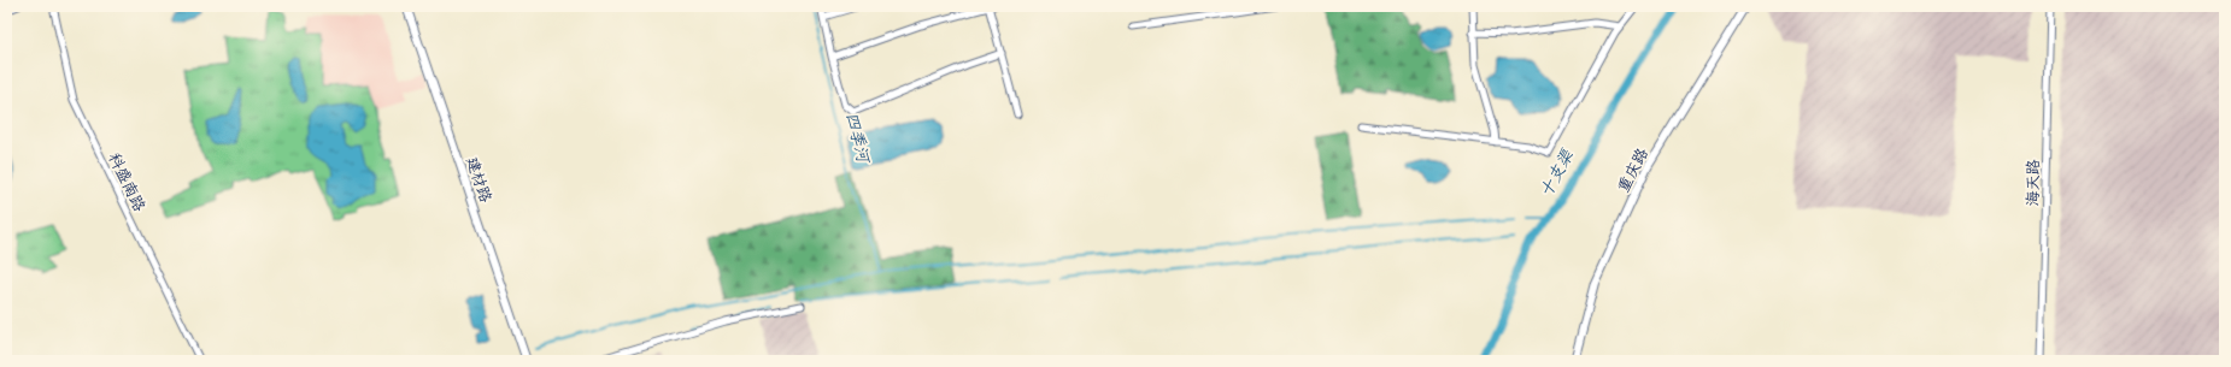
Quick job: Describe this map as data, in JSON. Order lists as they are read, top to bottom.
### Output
{
  "streets": {
    "street": [
      "重庆路",
      "建材路",
      "科盛南路",
      "海天路"
    ]
  },
  "water": ["四季河", "十支渠"]
}
